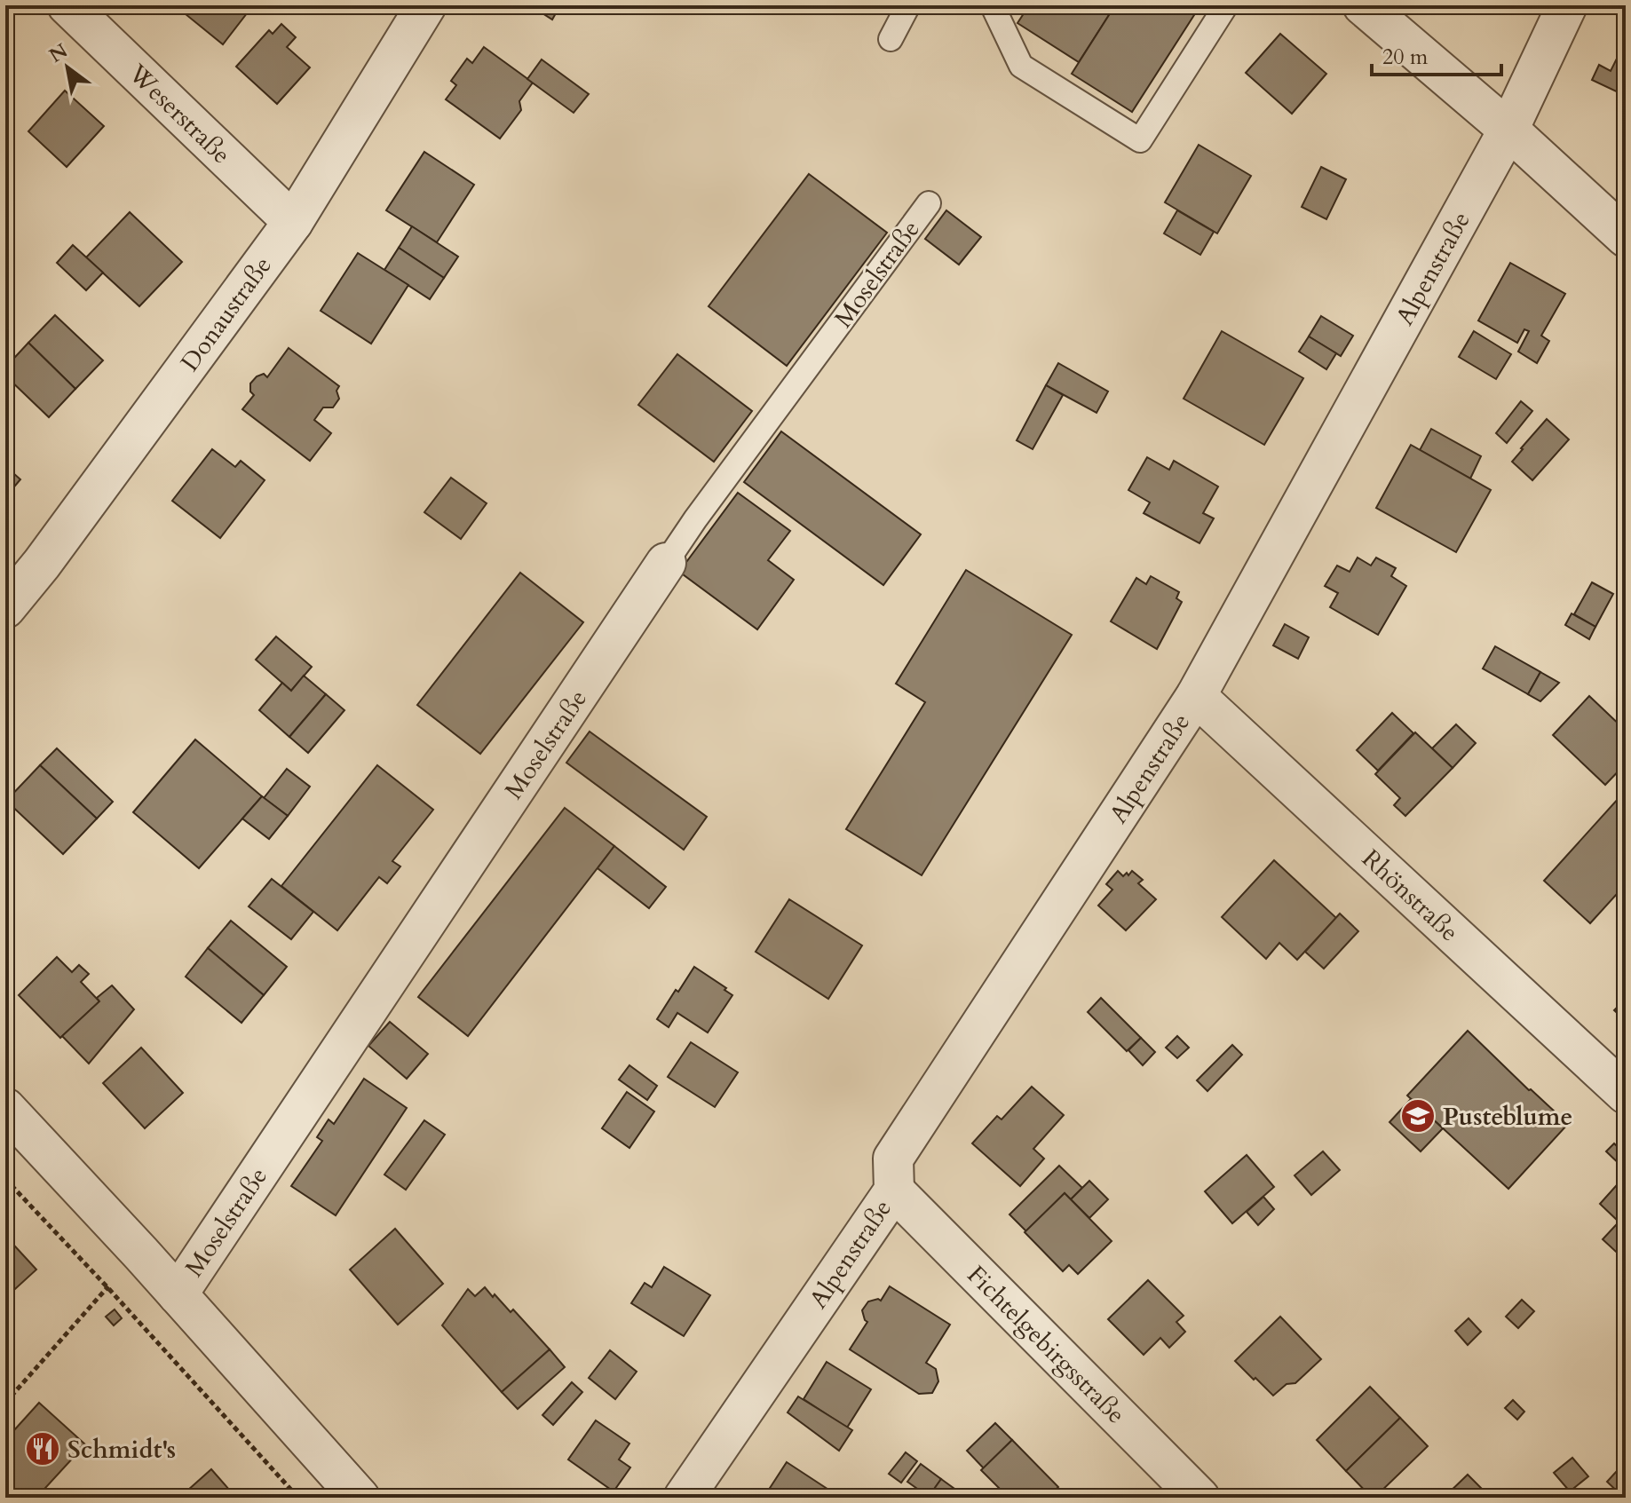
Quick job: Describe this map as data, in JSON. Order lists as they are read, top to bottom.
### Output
{
  "streets": {
    "street": [
      "Weserstraße",
      "Alpenstraße",
      "Moselstraße",
      "Donaustraße",
      "Rhönstraße",
      "Fichtelgebirgsstraße"
    ]
  },
  "crossings": [
    ["Weserstraße", "Donaustraße"],
    ["Alpenstraße", "Rhönstraße"],
    ["Alpenstraße", "Fichtelgebirgsstraße"]
  ],
  "places": {
    "school or university": ["Pusteblume"],
    "restaurant": ["Schmidt's"]
  },
  "scale_bar": "20 m",
  "north": "top left"
}
